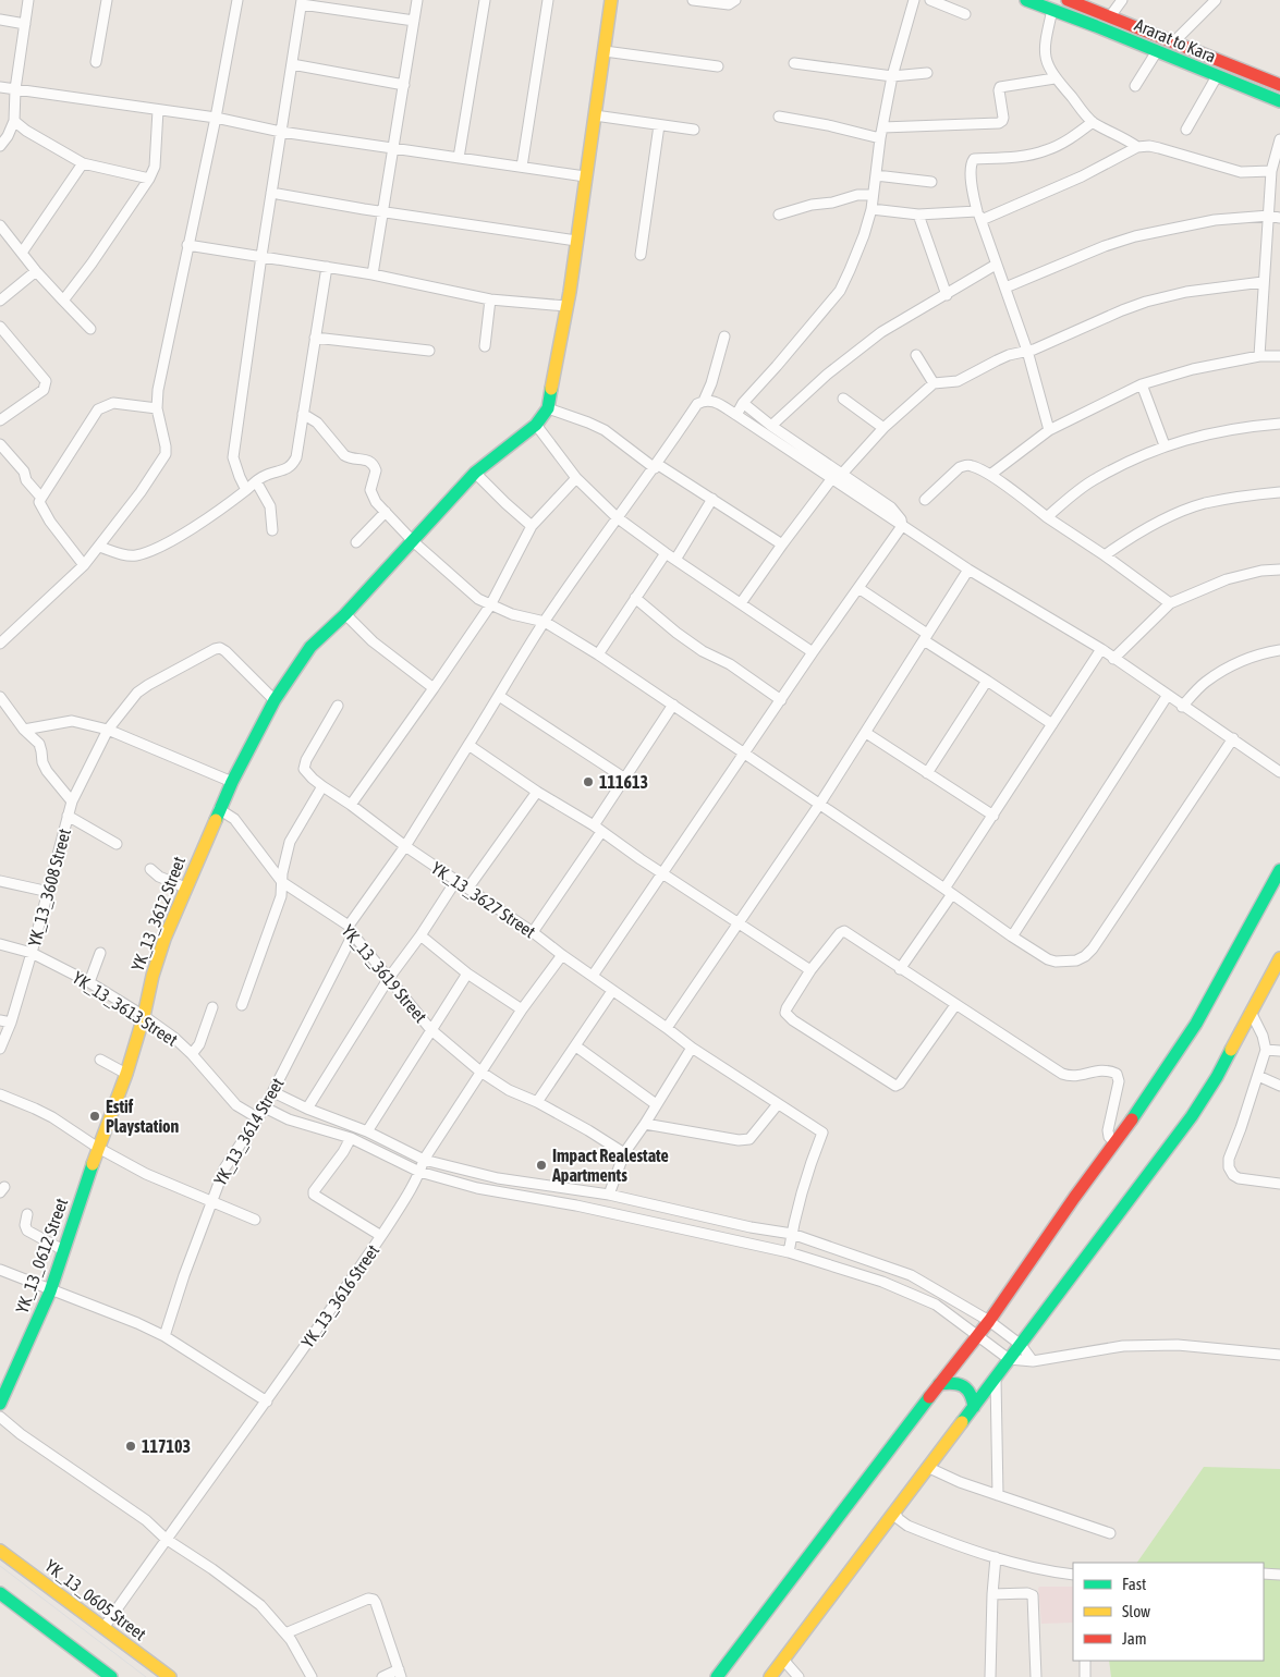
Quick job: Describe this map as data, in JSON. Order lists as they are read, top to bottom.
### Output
{
  "streets": {
    "main road": [
      "Ararat to Kara",
      "YK_13_3612 Street",
      "YK_13_0612 Street",
      "YK_13_0605 Street"
    ],
    "street": [
      "YK_13_3608 Street",
      "YK_13_3627 Street",
      "YK_13_3619 Street",
      "YK_13_3613 Street",
      "YK_13_3614 Street",
      "YK_13_3616 Street"
    ]
  },
  "crossings": [
    ["YK_13_3608 Street", "YK_13_3612 Street"],
    ["YK_13_3608 Street", "YK_13_3613 Street"],
    ["YK_13_3627 Street", "YK_13_3614 Street"],
    ["YK_13_3627 Street", "YK_13_3616 Street"],
    ["YK_13_3612 Street", "YK_13_3619 Street"],
    ["YK_13_3612 Street", "YK_13_3613 Street"],
    ["YK_13_3612 Street", "YK_13_0612 Street"],
    ["YK_13_3619 Street", "YK_13_3614 Street"],
    ["YK_13_3619 Street", "YK_13_3616 Street"],
    ["YK_13_3613 Street", "YK_13_3614 Street"],
    ["YK_13_3616 Street", "YK_13_0605 Street"]
  ],
  "places": [
    "111613",
    "Estif Playstation",
    "Impact Realestate Apartments",
    "117103"
  ],
  "legend": ["Fast", "Slow", "Jam"]
}
